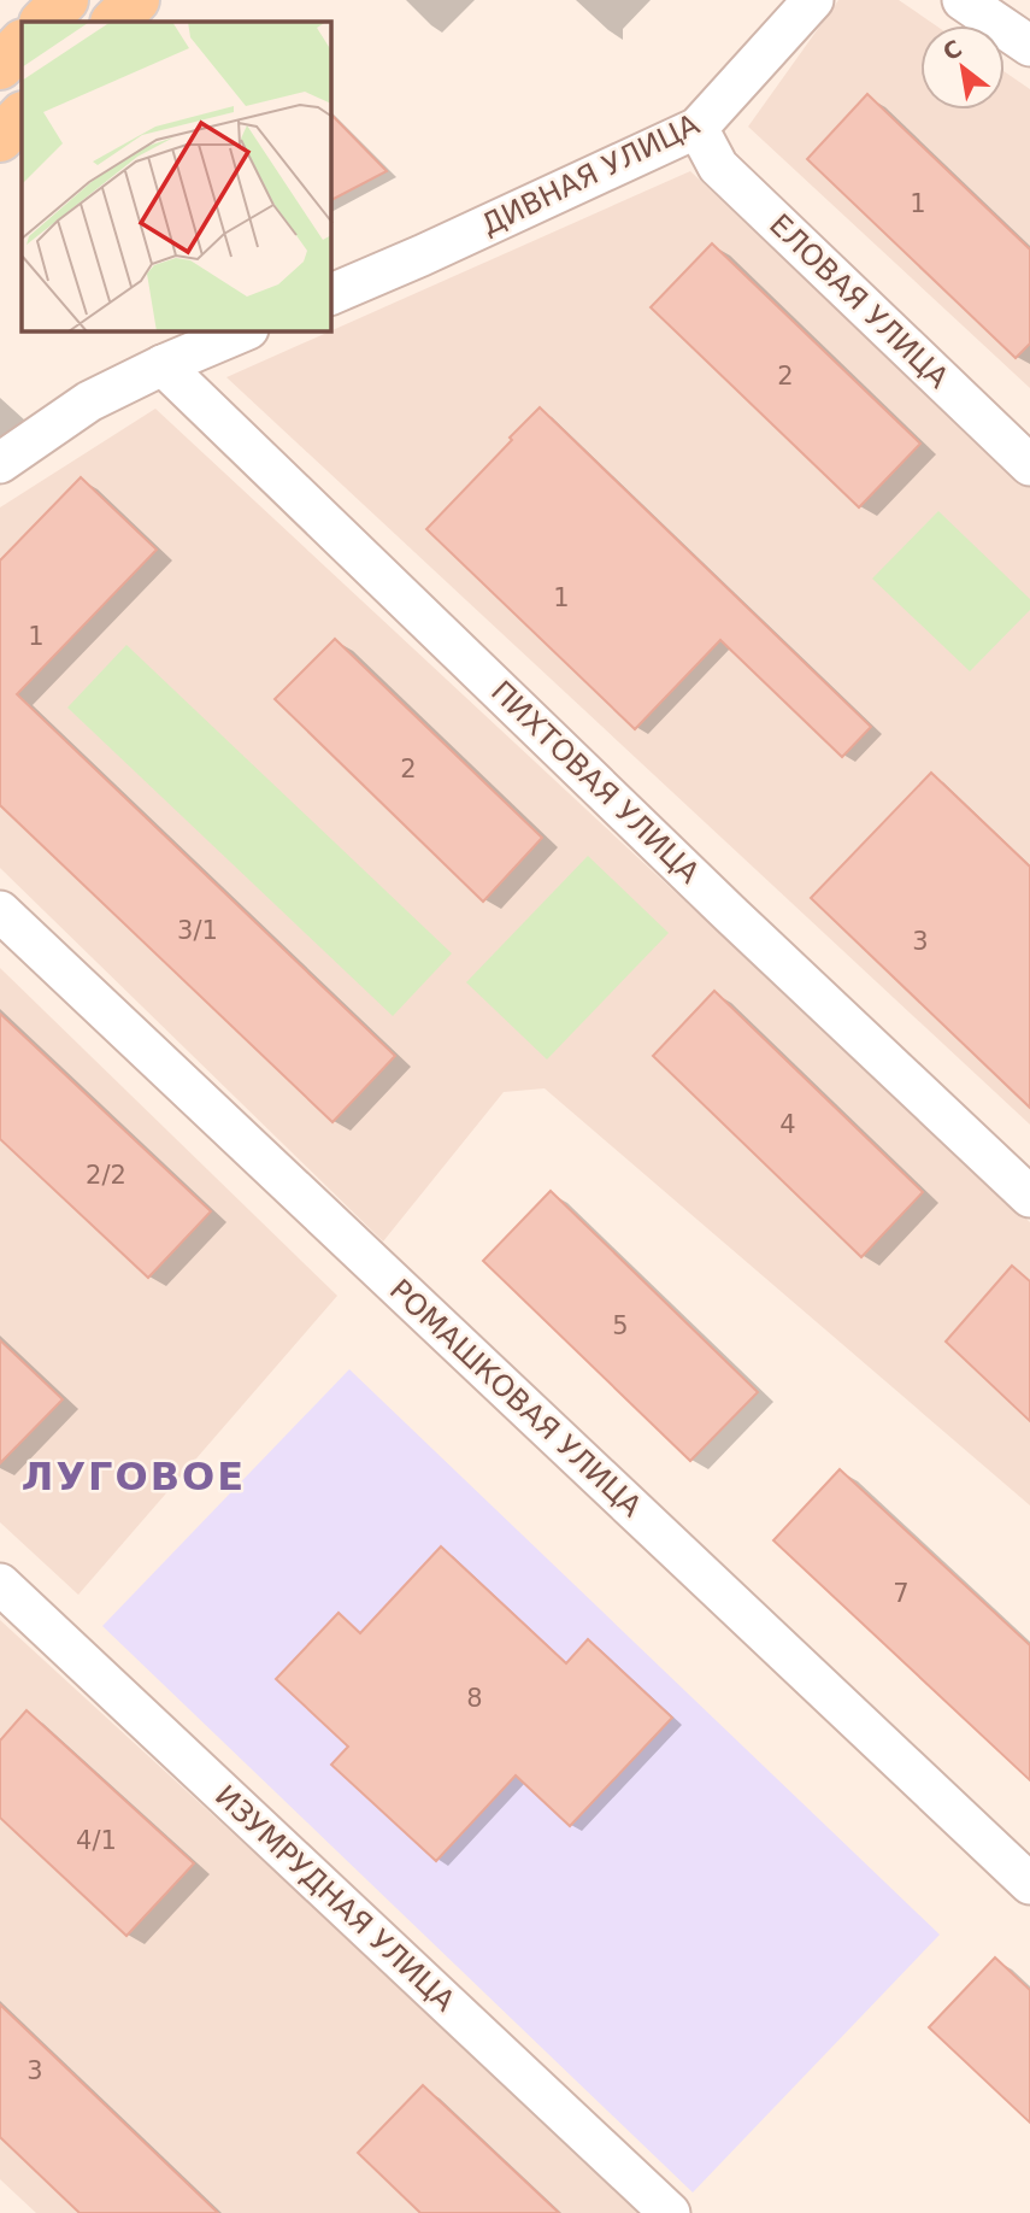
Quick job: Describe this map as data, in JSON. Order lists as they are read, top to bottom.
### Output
{
  "streets": {
    "street": [
      "ДИВНАЯ УЛИЦА",
      "ЕЛОВАЯ УЛИЦА",
      "ПИХТОВАЯ УЛИЦА",
      "РОМАШКОВАЯ УЛИЦА",
      "ИЗУМРУДНАЯ УЛИЦА"
    ]
  },
  "crossings": [
    ["ДИВНАЯ УЛИЦА", "ЕЛОВАЯ УЛИЦА"]
  ],
  "districts": ["ЛУГОВОЕ"],
  "house_numbers": [
    "1",
    "2",
    "1",
    "1",
    "2",
    "3/1",
    "3",
    "4",
    "2/2",
    "5",
    "7",
    "8",
    "4/1",
    "3"
  ],
  "north": "top left"
}
